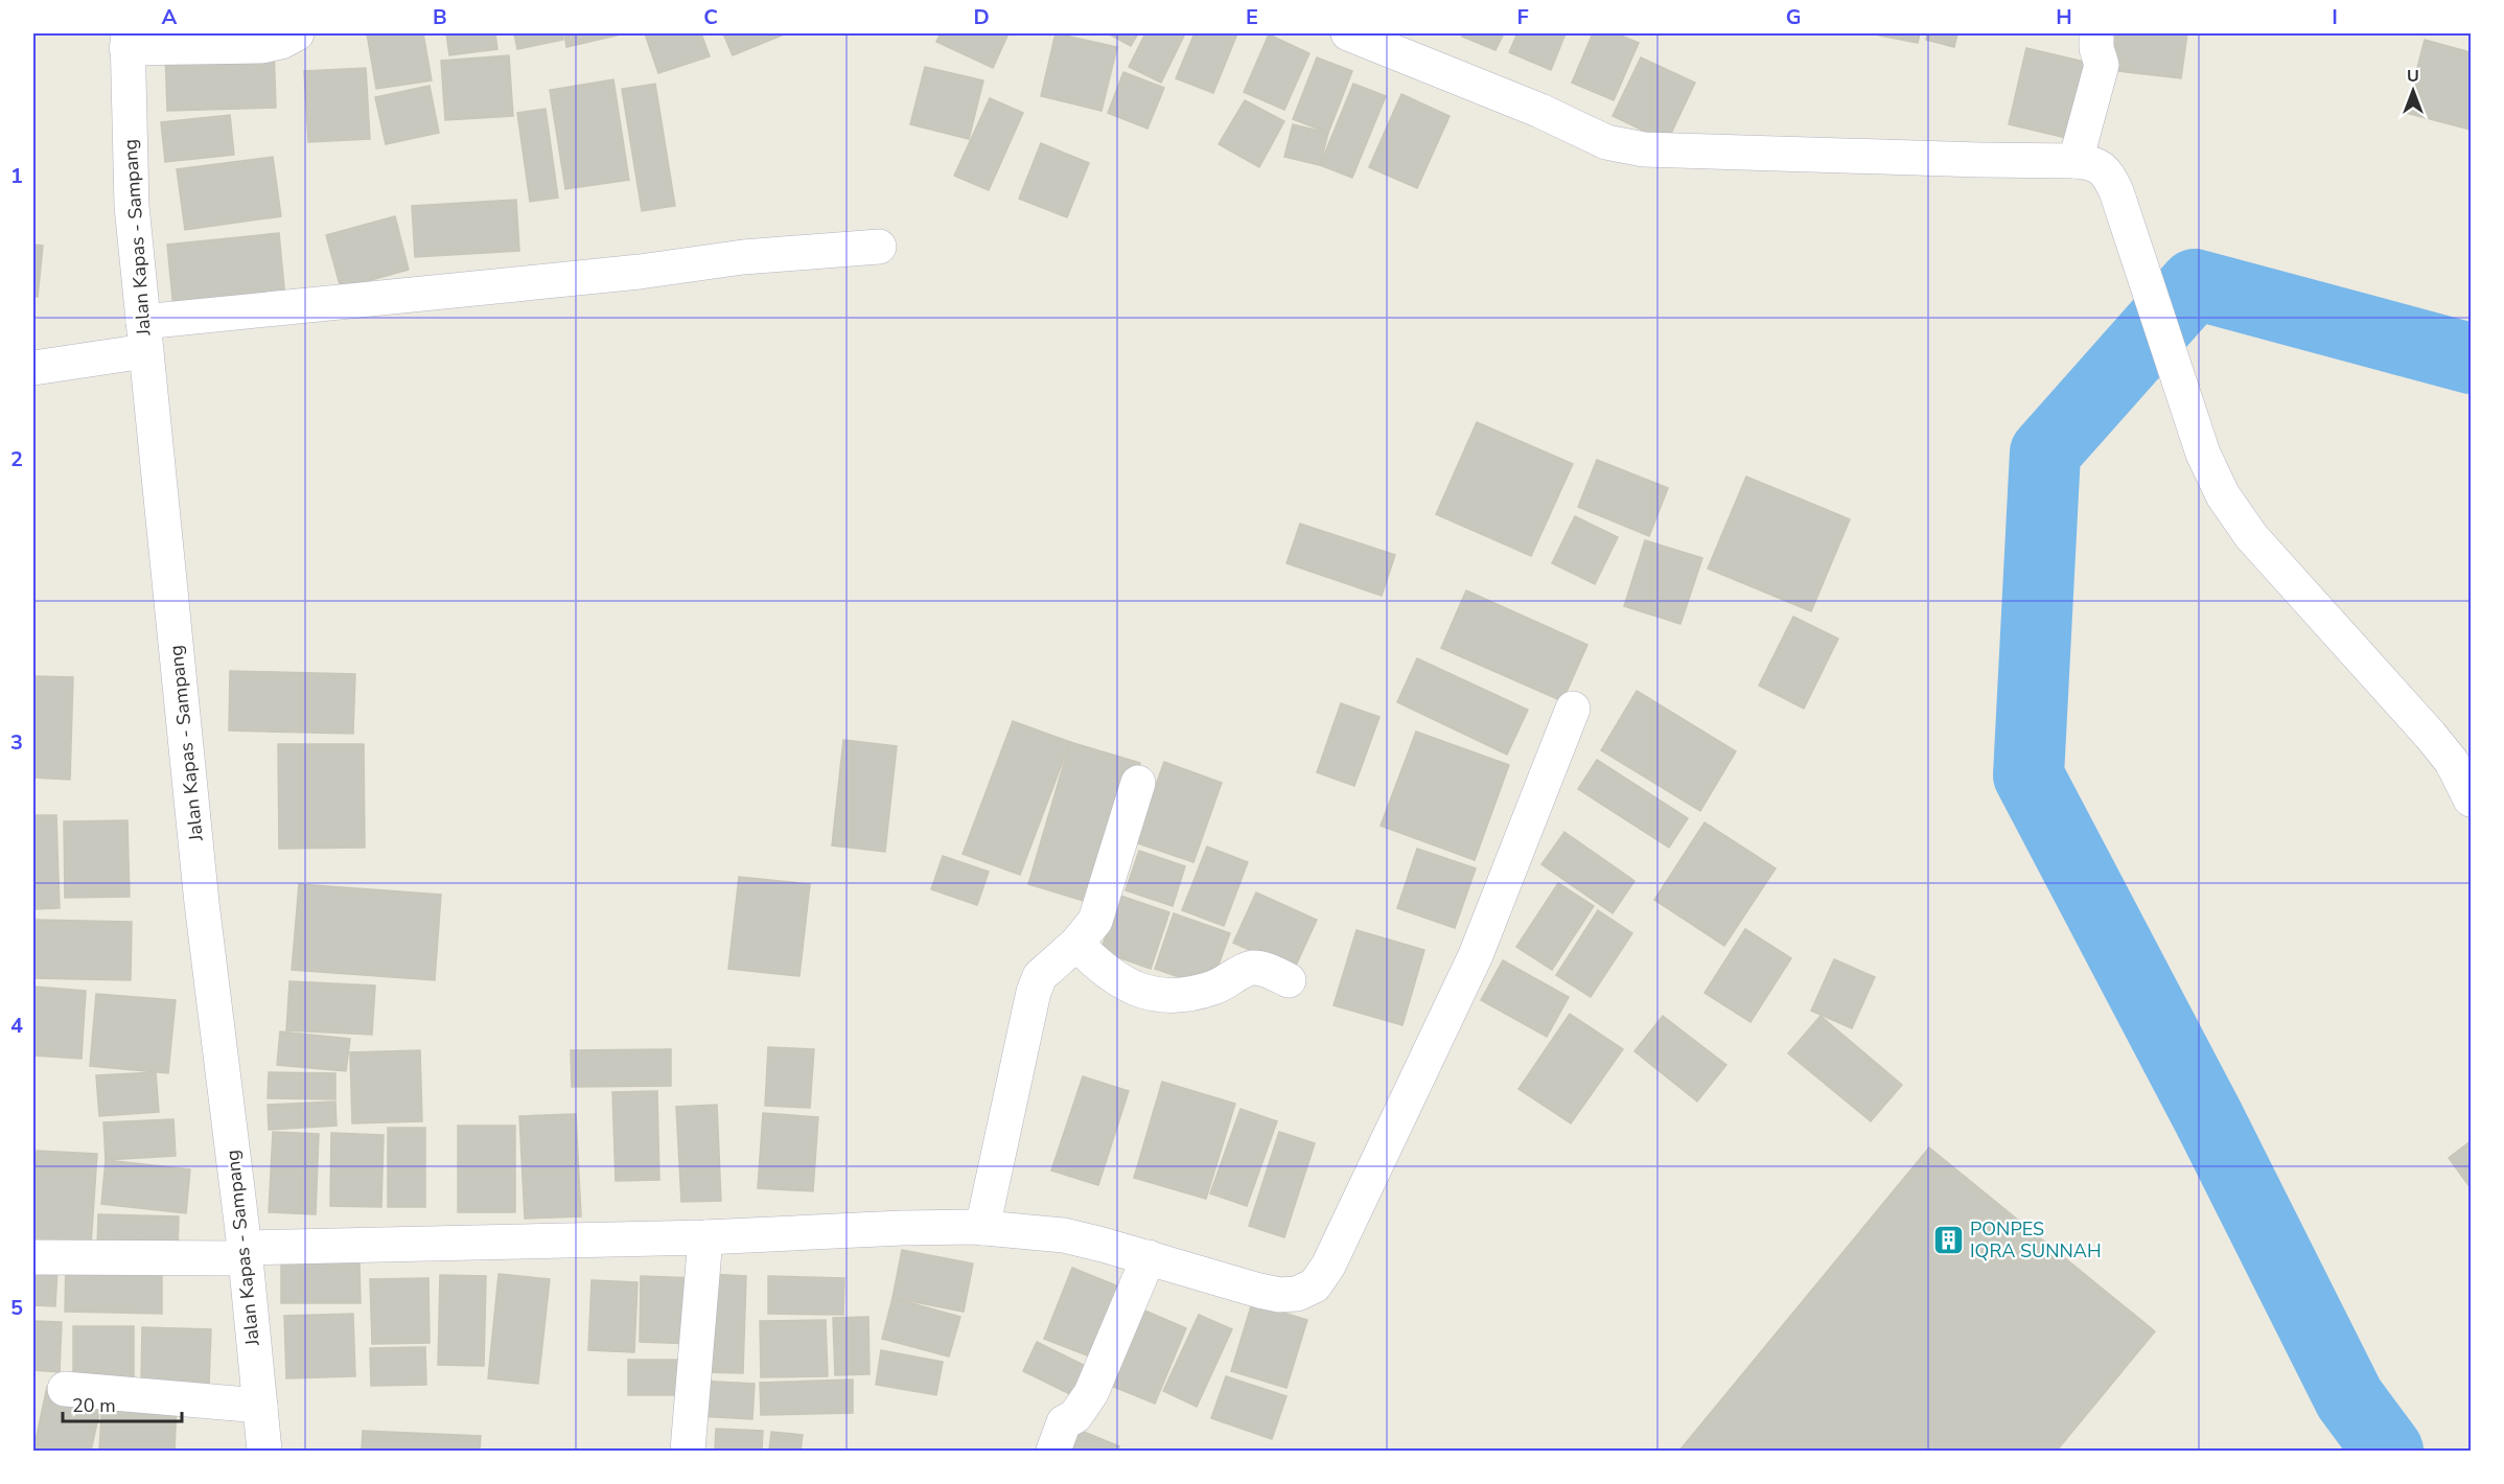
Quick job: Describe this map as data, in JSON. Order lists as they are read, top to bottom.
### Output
{
  "streets": {
    "street": ["Jalan Kapas - Sampang"]
  },
  "places": {
    "building": ["PONPES IQRA SUNNAH"]
  },
  "scale_bar": "20 m",
  "north": "top",
  "grid": {
    "columns": [
      "A",
      "B",
      "C",
      "D",
      "E",
      "F",
      "G",
      "H",
      "I"
    ],
    "rows": [
      "1",
      "2",
      "3",
      "4",
      "5"
    ]
  }
}
